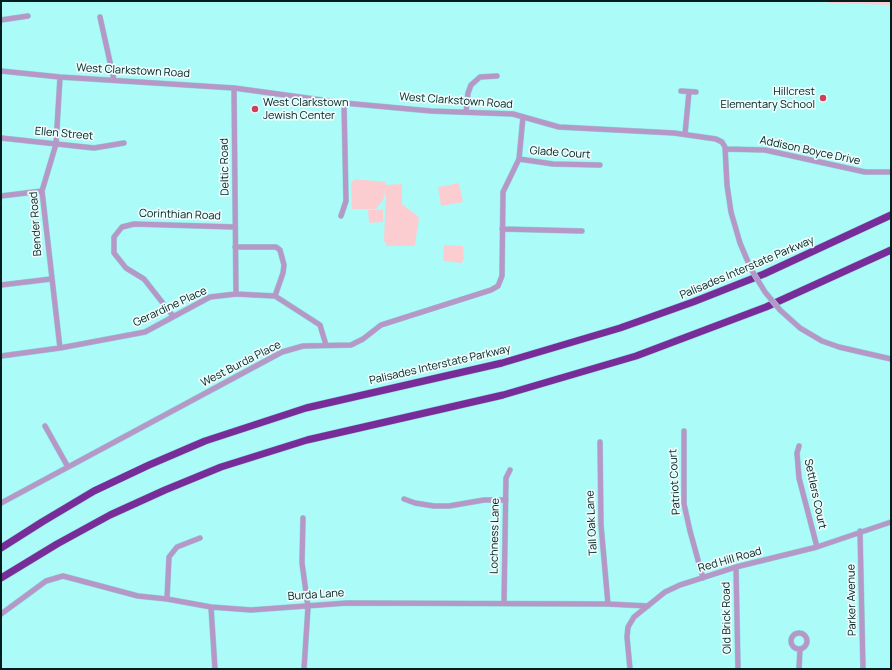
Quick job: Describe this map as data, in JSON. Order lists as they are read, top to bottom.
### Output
{
  "streets": {
    "highway": ["Palisades Interstate Parkway"],
    "street": [
      "West Clarkstown Road",
      "Ellen Street",
      "Addison Boyce Drive",
      "Glade Court",
      "Deltic Road",
      "Corinthian Road",
      "Bender Road",
      "Gerardine Place",
      "West Burda Place",
      "Patriot Court",
      "Settlers Court",
      "Tall Oak Lane",
      "Lochness Lane",
      "Red Hill Road",
      "Burda Lane",
      "Parker Avenue",
      "Old Brick Road"
    ]
  },
  "crossings": [
    ["West Clarkstown Road", "Addison Boyce Drive"],
    ["West Clarkstown Road", "Deltic Road"],
    ["West Clarkstown Road", "Bender Road"],
    ["West Clarkstown Road", "West Burda Place"],
    ["Ellen Street", "Bender Road"],
    ["Glade Court", "West Burda Place"],
    ["Deltic Road", "Corinthian Road"],
    ["Deltic Road", "Gerardine Place"],
    ["Corinthian Road", "Gerardine Place"],
    ["Bender Road", "Gerardine Place"],
    ["Gerardine Place", "West Burda Place"],
    ["Patriot Court", "Red Hill Road"],
    ["Settlers Court", "Red Hill Road"],
    ["Tall Oak Lane", "Burda Lane"],
    ["Lochness Lane", "Burda Lane"],
    ["Red Hill Road", "Burda Lane"],
    ["Red Hill Road", "Parker Avenue"],
    ["Red Hill Road", "Old Brick Road"]
  ],
  "places": ["Hillcrest Elementary School", "West Clarkstown Jewish Center"]
}
